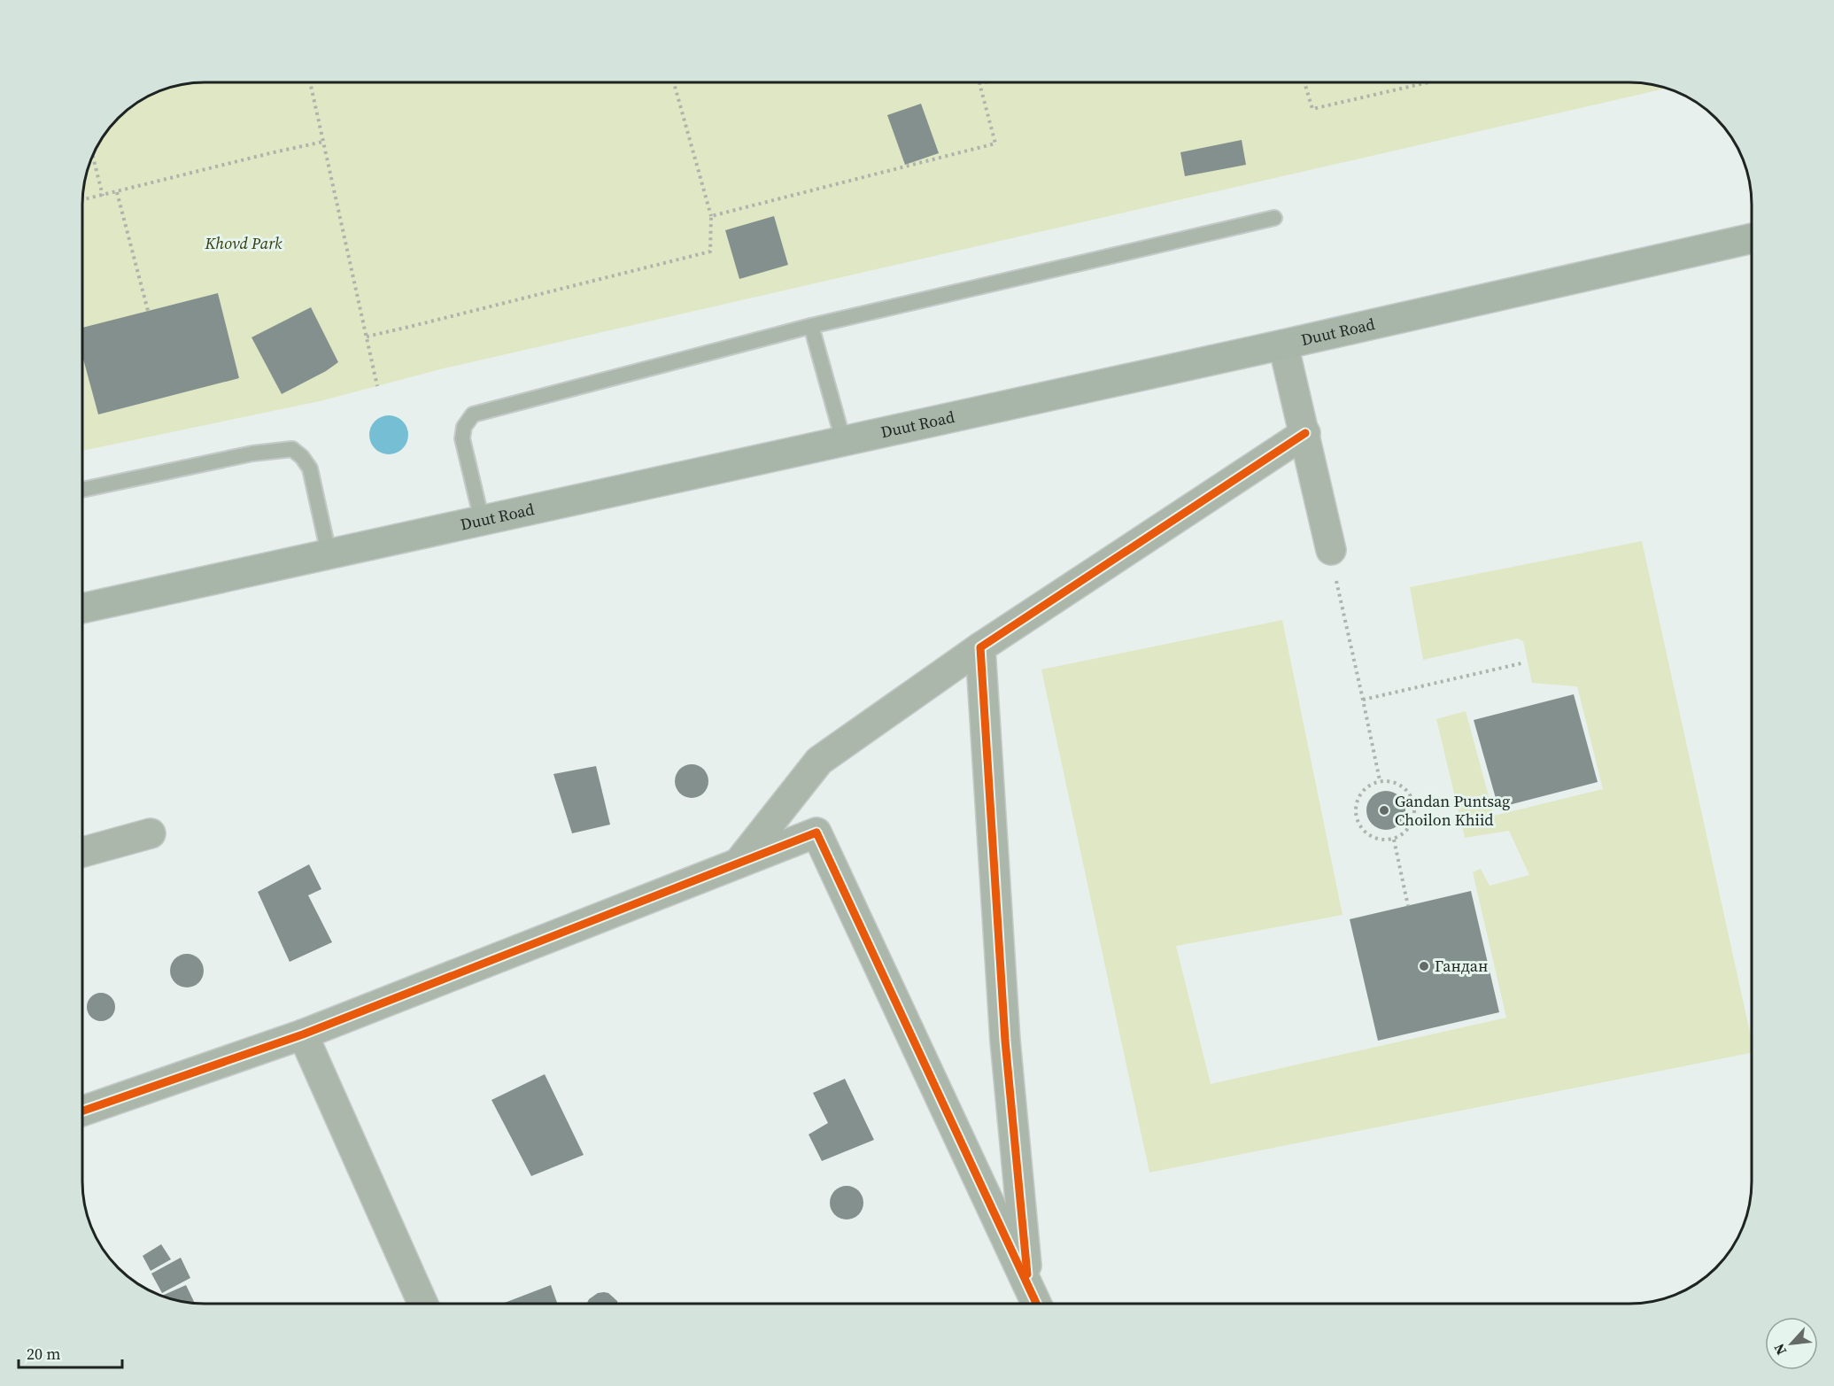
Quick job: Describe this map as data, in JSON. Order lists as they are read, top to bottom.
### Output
{
  "streets": {
    "main road": ["Duut Road"]
  },
  "parks": ["Khovd Park"],
  "places": ["Gandan Puntsag Choilon Khiid", "Гандан"],
  "scale_bar": "20 m",
  "north": "bottom left"
}
